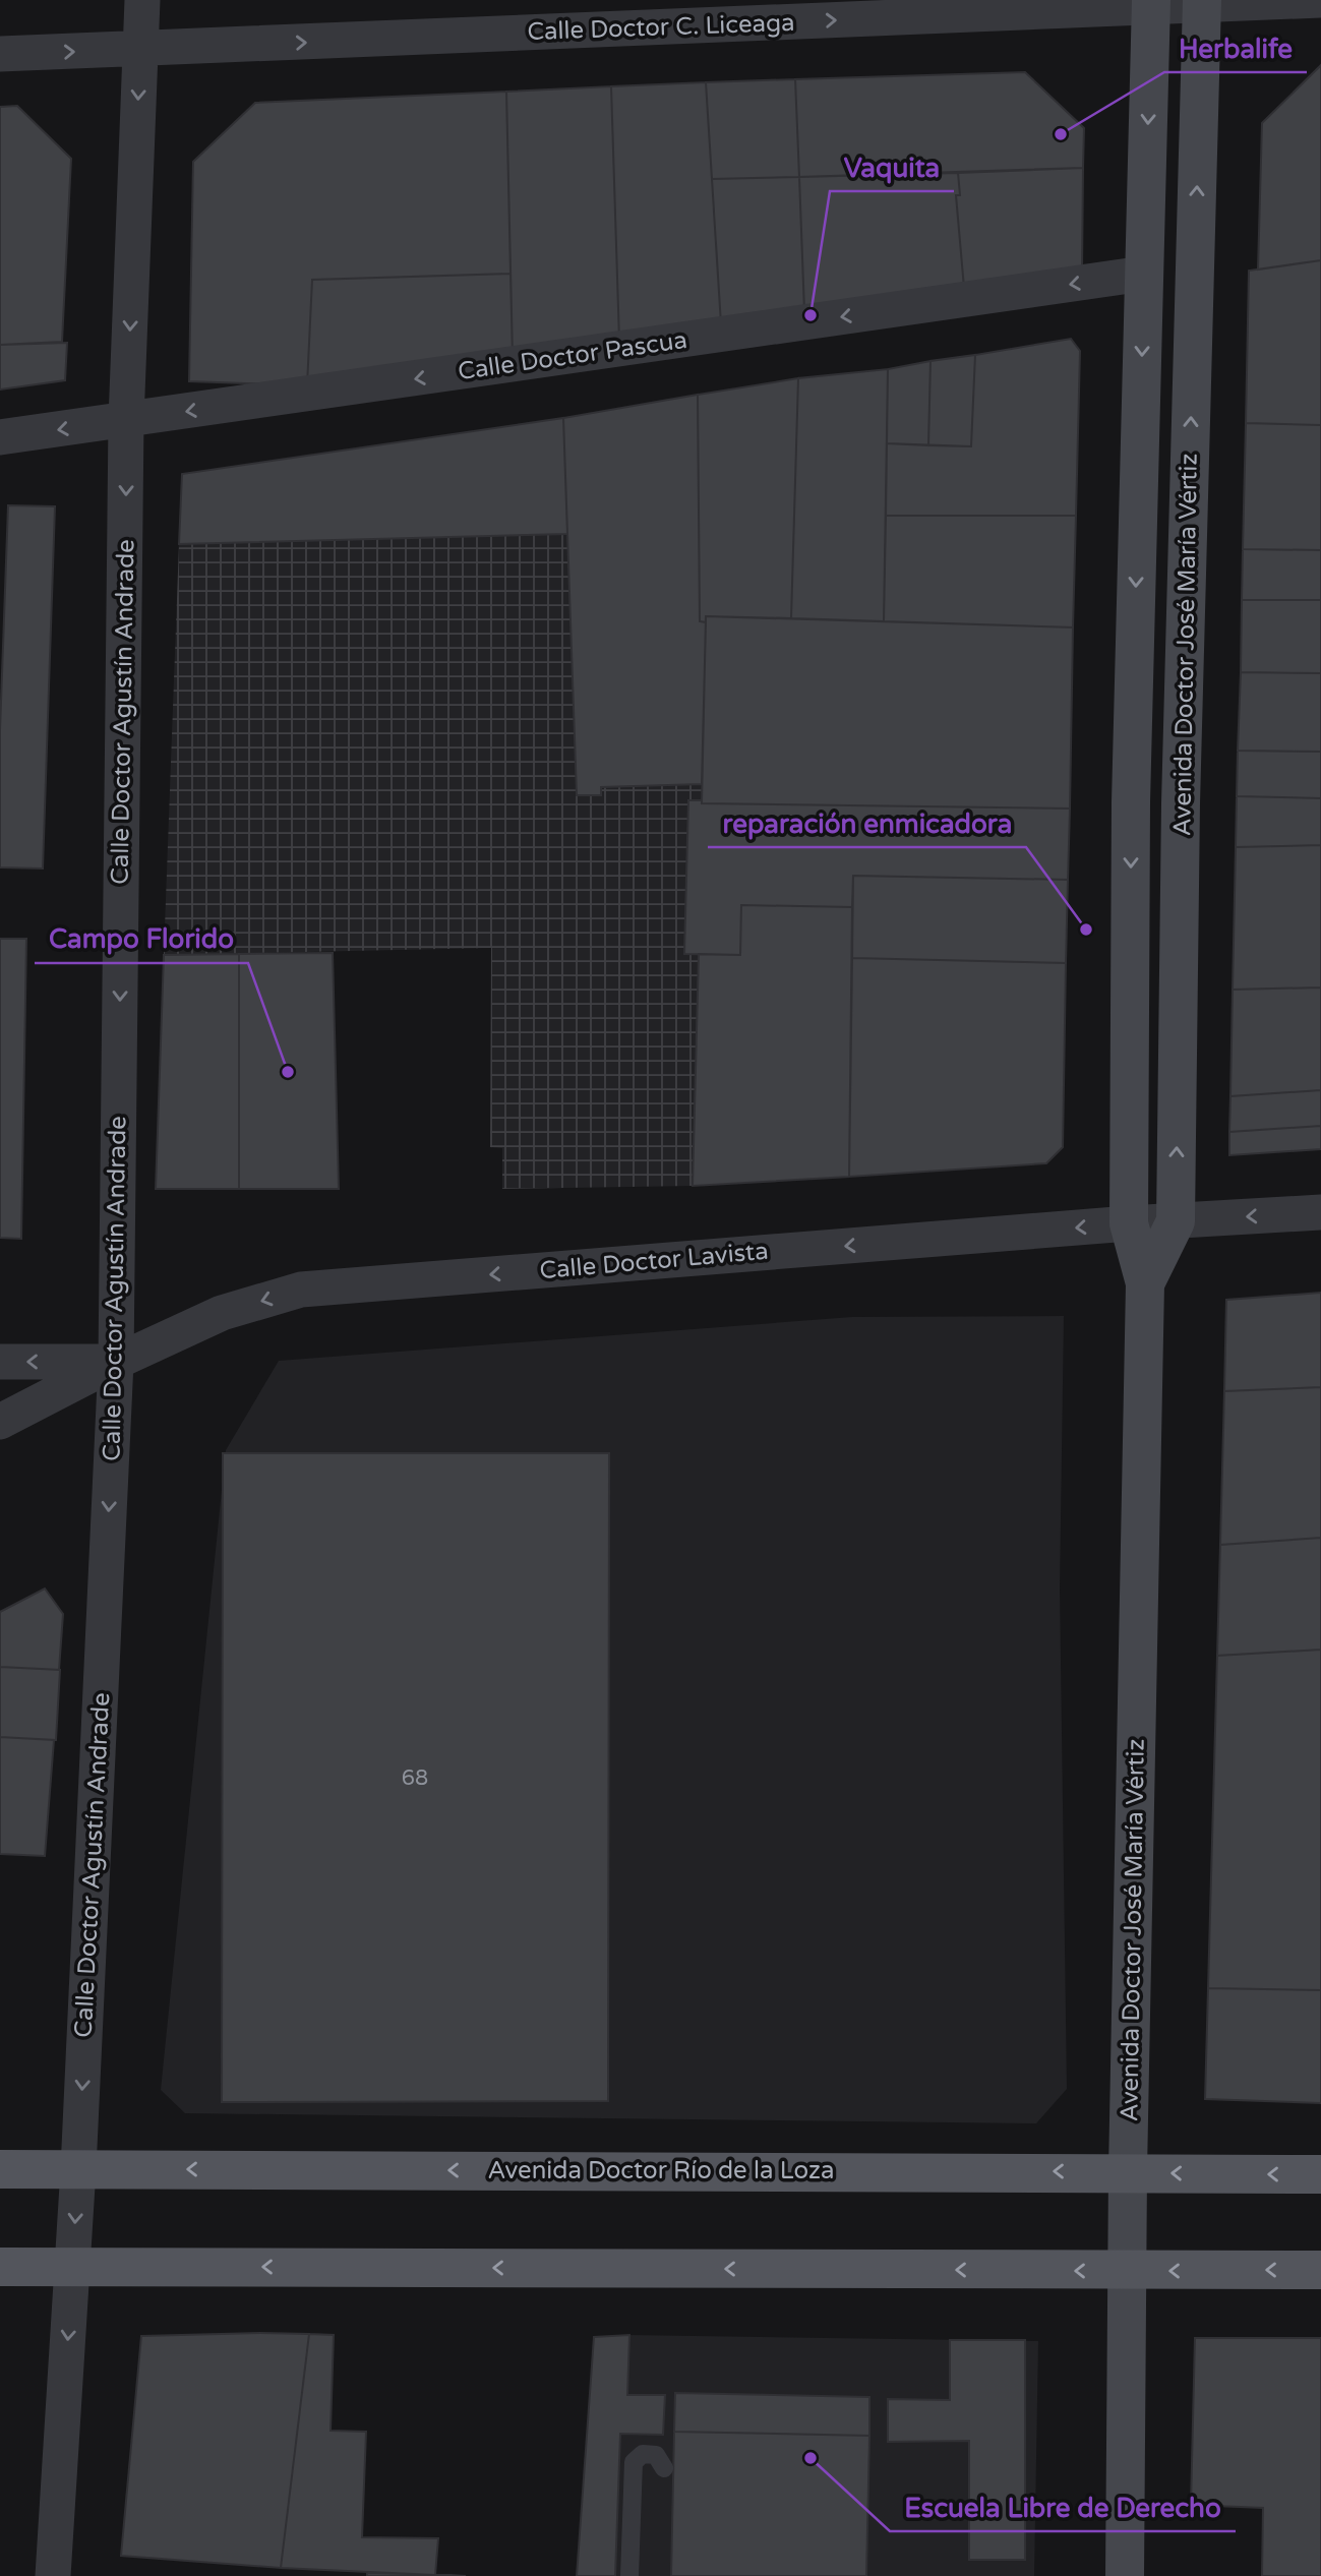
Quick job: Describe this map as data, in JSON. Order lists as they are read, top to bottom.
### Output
{
  "streets": {
    "main road": ["Avenida Doctor José María Vértiz", "Avenida Doctor Río de la Loza"],
    "street": [
      "Calle Doctor C. Liceaga",
      "Calle Doctor Pascua",
      "Calle Doctor Agustín Andrade",
      "Calle Doctor Lavista"
    ]
  },
  "crossings": [
    ["Calle Doctor C. Liceaga", "Avenida Doctor José María Vértiz"],
    ["Calle Doctor C. Liceaga", "Calle Doctor Agustín Andrade"],
    ["Calle Doctor Pascua", "Avenida Doctor José María Vértiz"],
    ["Calle Doctor Pascua", "Calle Doctor Agustín Andrade"],
    ["Avenida Doctor José María Vértiz", "Calle Doctor Lavista"],
    ["Avenida Doctor José María Vértiz", "Avenida Doctor Río de la Loza"],
    ["Calle Doctor Agustín Andrade", "Calle Doctor Lavista"],
    ["Calle Doctor Agustín Andrade", "Avenida Doctor Río de la Loza"]
  ],
  "one_way": [
    "Calle Doctor C. Liceaga",
    "Calle Doctor Pascua",
    "Calle Doctor Agustín Andrade",
    "Calle Doctor Lavista"
  ],
  "places": [
    "Herbalife",
    "Vaquita",
    "reparación enmicadora",
    "Campo Florido",
    "Escuela Libre de Derecho"
  ],
  "house_numbers": ["68"]
}
